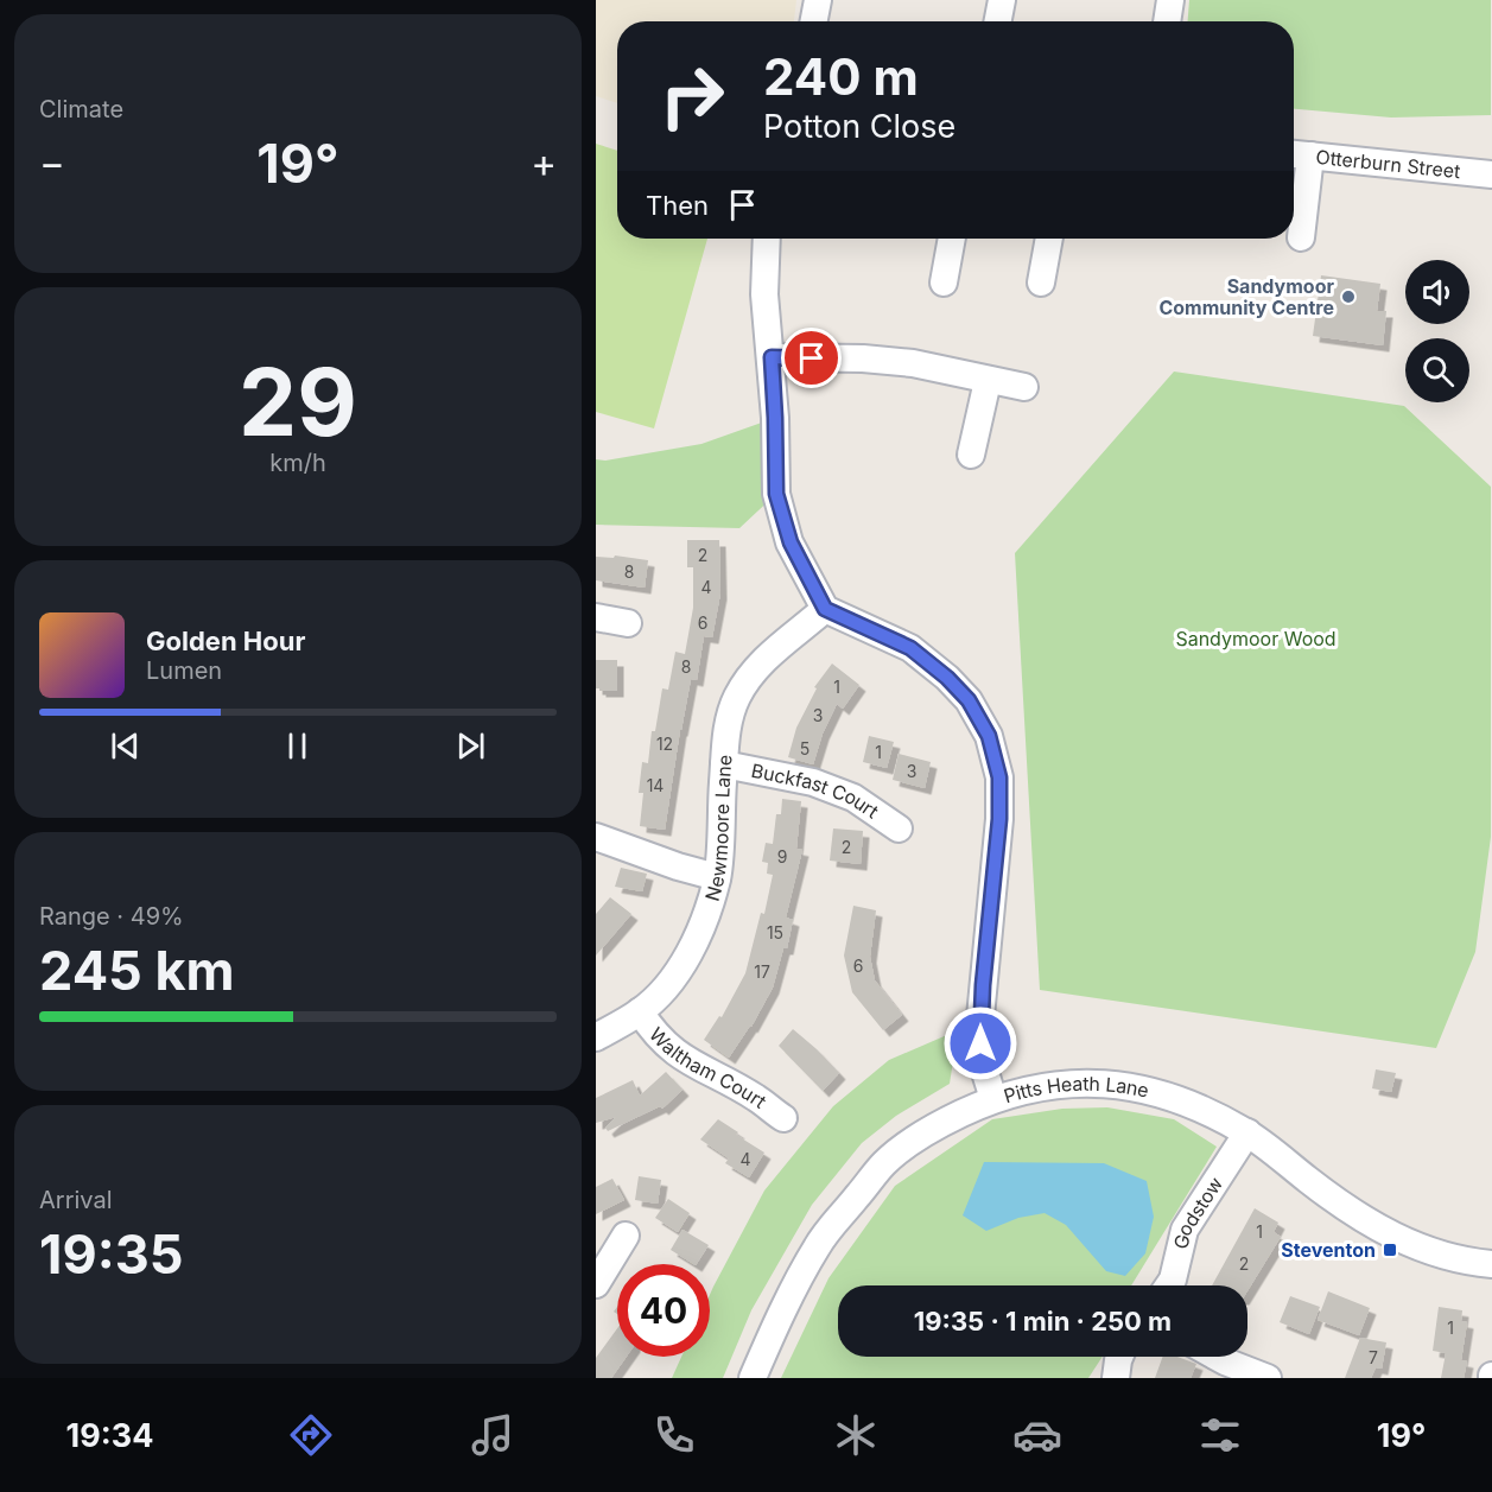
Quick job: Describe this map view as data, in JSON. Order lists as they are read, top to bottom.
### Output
{
  "streets": {
    "street": [
      "Otterburn Street",
      "Buckfast Court",
      "Newmoore Lane",
      "Waltham Court",
      "Pitts Heath Lane",
      "Godstow"
    ]
  },
  "crossings": [
    ["Buckfast Court", "Newmoore Lane"],
    ["Newmoore Lane", "Waltham Court"],
    ["Pitts Heath Lane", "Godstow"]
  ],
  "parks": ["Sandymoor Wood"],
  "places": {
    "other": ["Sandymoor Community Centre"],
    "transit": ["Steventon"]
  },
  "house_numbers": [
    "2",
    "8",
    "4",
    "6",
    "8",
    "1",
    "3",
    "12",
    "5",
    "1",
    "3",
    "14",
    "2",
    "9",
    "15",
    "6",
    "17",
    "4",
    "1",
    "2",
    "1",
    "7"
  ],
  "page": {
    "tile": [
      "Climate",
      ["29", "km/h"],
      ["Range · 49%", "245 km"],
      ["Arrival", "19:35"]
    ],
    "turn": ["240 m", "Potton Close"],
    "heat": ["−", "19°", "+"],
    "then": "Then",
    "song": ["Golden Hour", "Lumen"],
    "limit": "40",
    "trip": "19:35 · 1 min · 250 m",
    "tabs": ["19:34", "19°"]
  }
}
